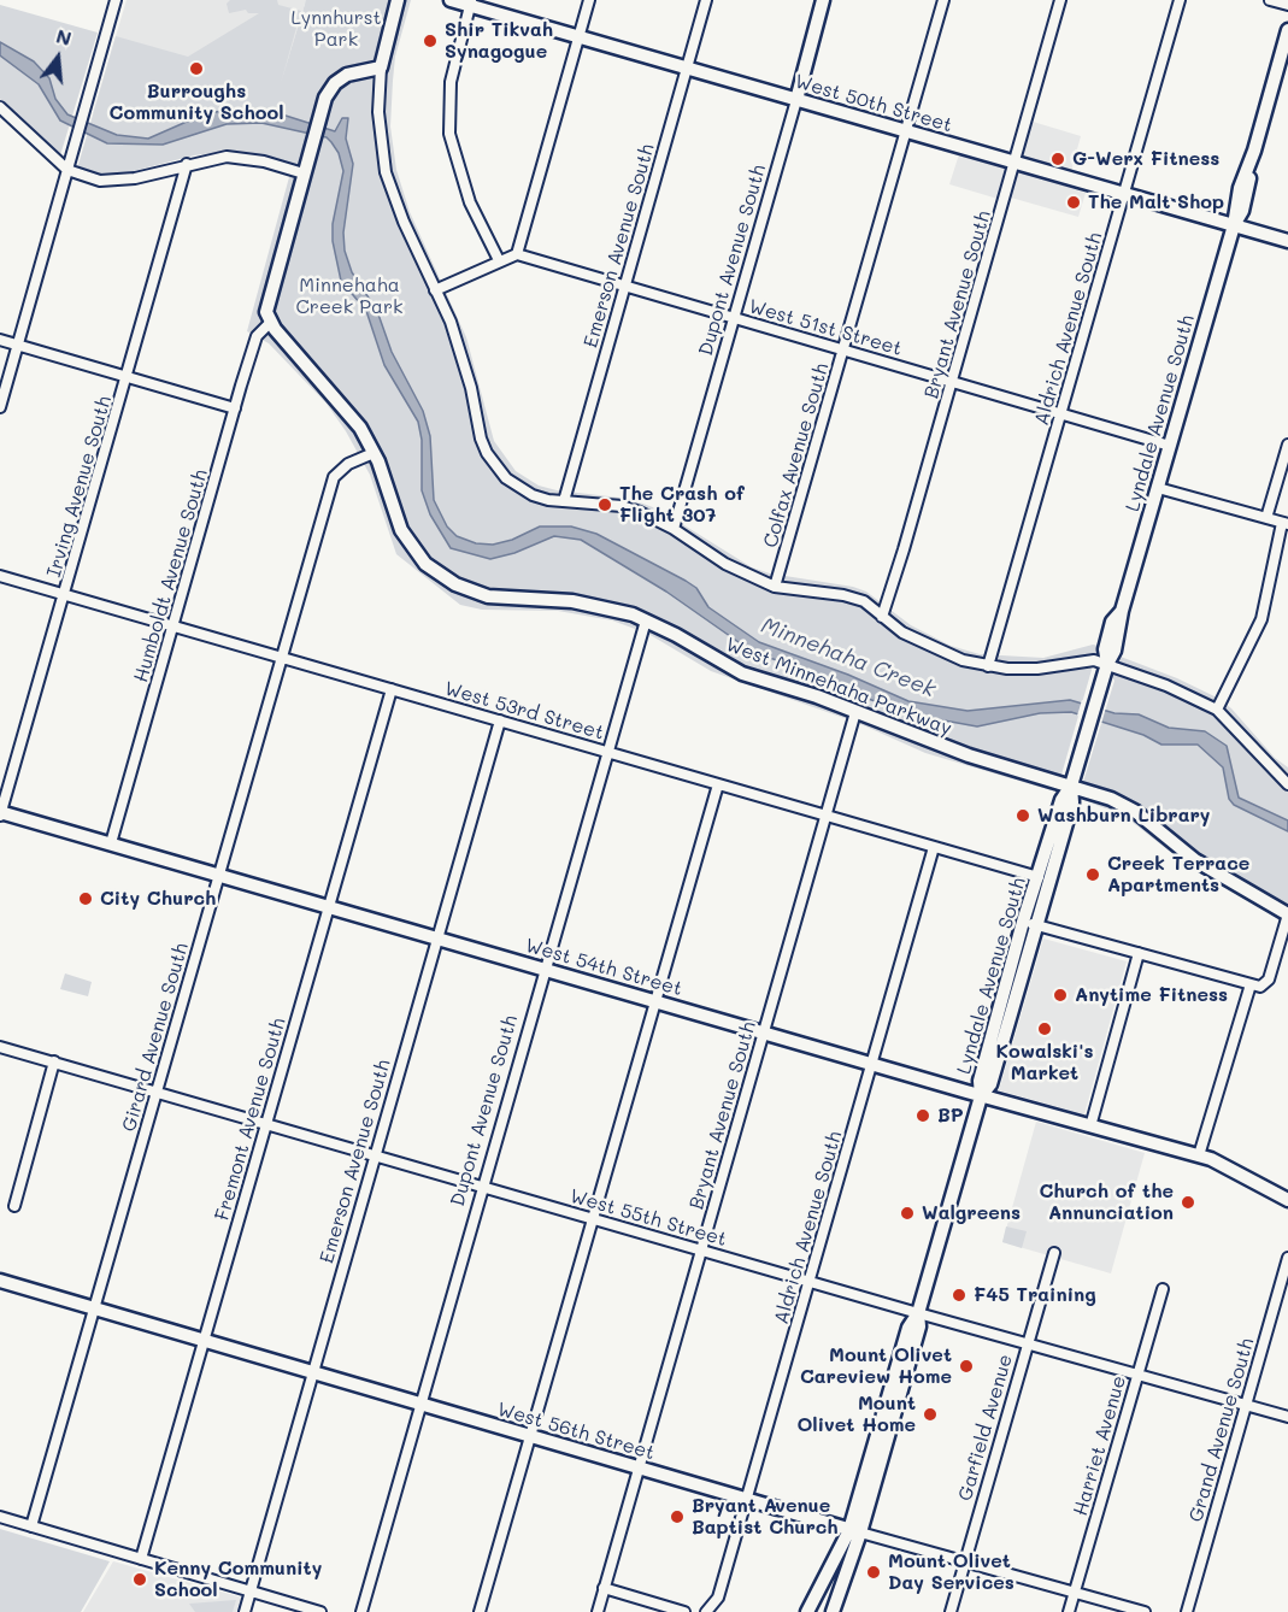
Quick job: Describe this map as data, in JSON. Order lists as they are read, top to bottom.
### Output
{
  "streets": {
    "street": [
      "West 50th Street",
      "Emerson Avenue South",
      "Dupont Avenue South",
      "Bryant Avenue South",
      "West 51st Street",
      "Aldrich Avenue South",
      "Lyndale Avenue South",
      "Colfax Avenue South",
      "Irving Avenue South",
      "Humboldt Avenue South",
      "West Minnehaha Parkway",
      "West 53rd Street",
      "West 54th Street",
      "Girard Avenue South",
      "Fremont Avenue South",
      "West 55th Street",
      "Garfield Avenue",
      "Grand Avenue South",
      "West 56th Street",
      "Harriet Avenue"
    ]
  },
  "crossings": [
    ["West 50th Street", "Emerson Avenue South"],
    ["West 50th Street", "Dupont Avenue South"],
    ["West 50th Street", "Bryant Avenue South"],
    ["West 50th Street", "Aldrich Avenue South"],
    ["West 50th Street", "Lyndale Avenue South"],
    ["West 50th Street", "Colfax Avenue South"],
    ["Emerson Avenue South", "West 51st Street"],
    ["Emerson Avenue South", "West 53rd Street"],
    ["Emerson Avenue South", "West 54th Street"],
    ["Emerson Avenue South", "West 55th Street"],
    ["Emerson Avenue South", "West 56th Street"],
    ["Dupont Avenue South", "West 51st Street"],
    ["Dupont Avenue South", "West Minnehaha Parkway"],
    ["Dupont Avenue South", "West 53rd Street"],
    ["Dupont Avenue South", "West 54th Street"],
    ["Dupont Avenue South", "West 55th Street"],
    ["Dupont Avenue South", "West 56th Street"],
    ["Bryant Avenue South", "West 51st Street"],
    ["Bryant Avenue South", "West Minnehaha Parkway"],
    ["Bryant Avenue South", "West 53rd Street"],
    ["Bryant Avenue South", "West 54th Street"],
    ["Bryant Avenue South", "West 55th Street"],
    ["Bryant Avenue South", "West 56th Street"],
    ["West 51st Street", "Aldrich Avenue South"],
    ["West 51st Street", "Lyndale Avenue South"],
    ["West 51st Street", "Colfax Avenue South"],
    ["Aldrich Avenue South", "West 53rd Street"],
    ["Aldrich Avenue South", "West 54th Street"],
    ["Aldrich Avenue South", "West 55th Street"],
    ["Aldrich Avenue South", "West 56th Street"],
    ["Lyndale Avenue South", "West Minnehaha Parkway"],
    ["Lyndale Avenue South", "West 53rd Street"],
    ["Lyndale Avenue South", "West 54th Street"],
    ["Lyndale Avenue South", "West 55th Street"],
    ["Lyndale Avenue South", "West 56th Street"],
    ["Irving Avenue South", "West 53rd Street"],
    ["Irving Avenue South", "West 54th Street"],
    ["Humboldt Avenue South", "West Minnehaha Parkway"],
    ["Humboldt Avenue South", "West 53rd Street"],
    ["Humboldt Avenue South", "West 54th Street"],
    ["West Minnehaha Parkway", "Girard Avenue South"],
    ["West 53rd Street", "Girard Avenue South"],
    ["West 53rd Street", "Fremont Avenue South"],
    ["West 54th Street", "Girard Avenue South"],
    ["West 54th Street", "Fremont Avenue South"],
    ["Girard Avenue South", "West 55th Street"],
    ["Girard Avenue South", "West 56th Street"],
    ["Fremont Avenue South", "West 55th Street"],
    ["Fremont Avenue South", "West 56th Street"],
    ["West 55th Street", "Garfield Avenue"],
    ["West 55th Street", "Grand Avenue South"],
    ["West 55th Street", "Harriet Avenue"],
    ["Garfield Avenue", "West 56th Street"],
    ["West 56th Street", "Harriet Avenue"]
  ],
  "water": ["Minnehaha Creek"],
  "parks": ["Lynnhurst Park", "Minnehaha Creek Park"],
  "places": [
    "Shir Tikvah Synagogue",
    "Burroughs Community School",
    "G-Werx Fitness",
    "The Malt Shop",
    "The Crash of Flight 307",
    "Washburn Library",
    "Creek Terrace Apartments",
    "City Church",
    "Anytime Fitness",
    "Kowalski's Market",
    "BP",
    "Church of the Annunciation",
    "Walgreens",
    "F45 Training",
    "Mount Olivet Careview Home",
    "Mount Olivet Home",
    "Bryant Avenue Baptist Church",
    "Mount Olivet Day Services",
    "Kenny Community School"
  ],
  "north": "top"
}
